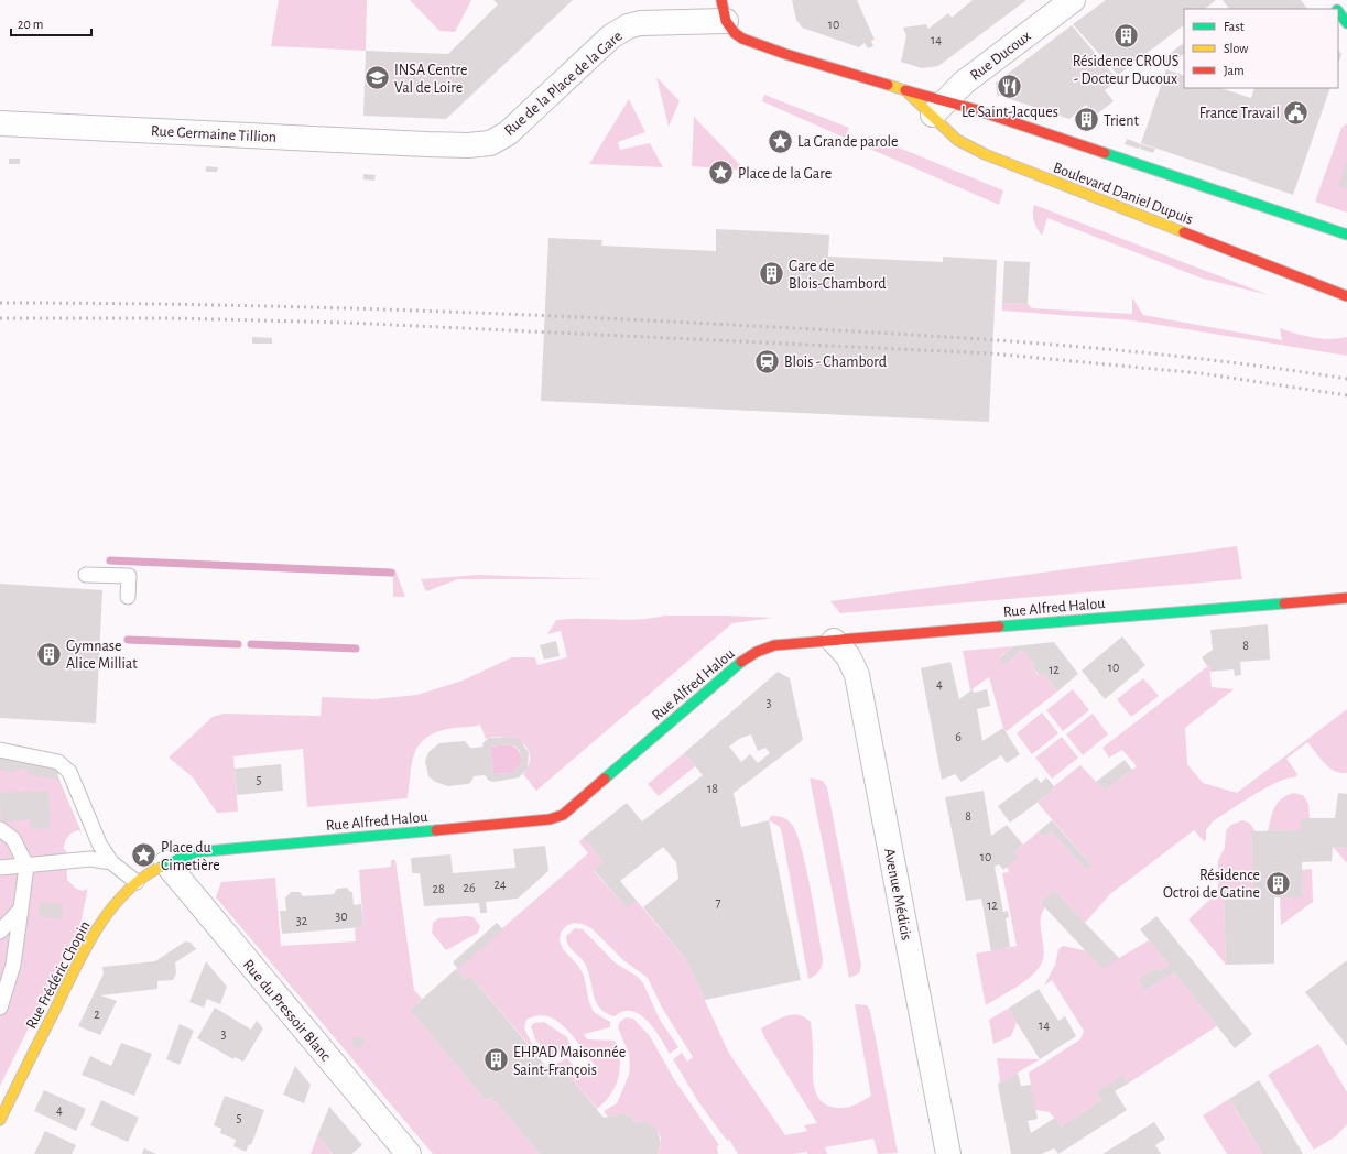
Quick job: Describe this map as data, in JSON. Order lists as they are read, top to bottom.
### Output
{
  "streets": {
    "street": [
      "Rue Ducoux",
      "Rue de la Place de la Gare",
      "Rue Germaine Tillion",
      "Boulevard Daniel Dupuis",
      "Rue Alfred Halou",
      "Avenue Médicis",
      "Rue Frédéric Chopin",
      "Rue du Pressoir Blanc"
    ]
  },
  "crossings": [
    ["Rue Ducoux", "Boulevard Daniel Dupuis"],
    ["Rue de la Place de la Gare", "Rue Germaine Tillion"],
    ["Rue Alfred Halou", "Avenue Médicis"],
    ["Rue Alfred Halou", "Rue Frédéric Chopin"],
    ["Rue Alfred Halou", "Rue du Pressoir Blanc"],
    ["Rue Frédéric Chopin", "Rue du Pressoir Blanc"]
  ],
  "places": {
    "building": [
      "Résidence CROUS - Docteur Ducoux",
      "Trient",
      "Gare de Blois-Chambord",
      "Gymnase Alice Milliat",
      "Résidence Octroi de Gatine",
      "EHPAD Maisonnée Saint-François"
    ],
    "school or university": ["INSA Centre Val de Loire"],
    "restaurant": ["Le Saint-Jacques"],
    "public building": ["France Travail"],
    "place": ["La Grande parole", "Place de la Gare", "Place du Cimetière"],
    "station": ["Blois - Chambord"]
  },
  "house_numbers": [
    "10",
    "14",
    "8",
    "10",
    "12",
    "4",
    "3",
    "6",
    "5",
    "18",
    "8",
    "10",
    "24",
    "26",
    "28",
    "7",
    "12",
    "30",
    "32",
    "2",
    "14",
    "3",
    "4",
    "5"
  ],
  "legend": ["Fast", "Slow", "Jam"],
  "scale_bar": "20 m"
}
